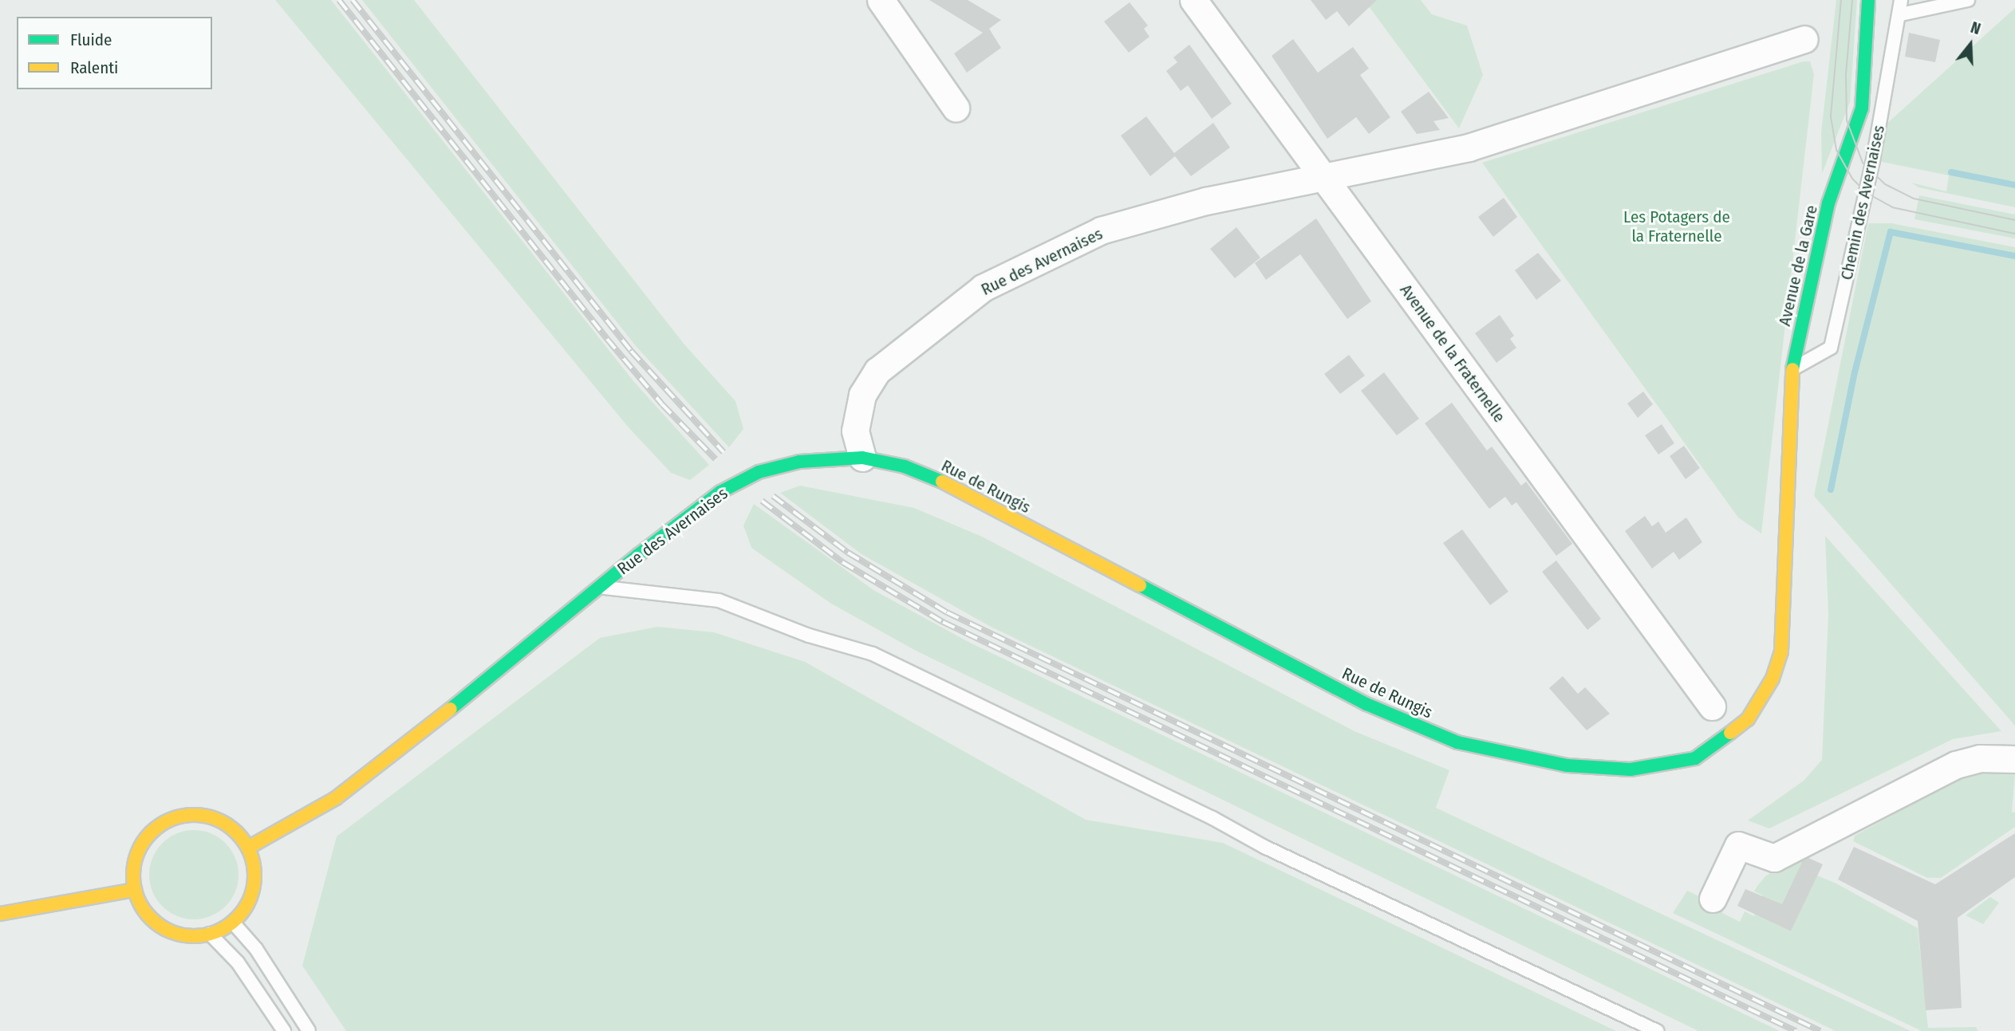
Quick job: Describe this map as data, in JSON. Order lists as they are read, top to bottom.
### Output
{
  "streets": {
    "main road": ["Rue des Avernaises", "Avenue de la Gare", "Rue de Rungis"],
    "street": ["Avenue de la Fraternelle"],
    "lane": ["Chemin des Avernaises"]
  },
  "crossings": [
    ["Chemin des Avernaises", "Avenue de la Gare"],
    ["Rue des Avernaises", "Avenue de la Fraternelle"],
    ["Rue des Avernaises", "Rue de Rungis"],
    ["Avenue de la Gare", "Rue de Rungis"]
  ],
  "parks": ["Les Potagers de la Fraternelle"],
  "legend": ["Fluide", "Ralenti"],
  "north": "top"
}
